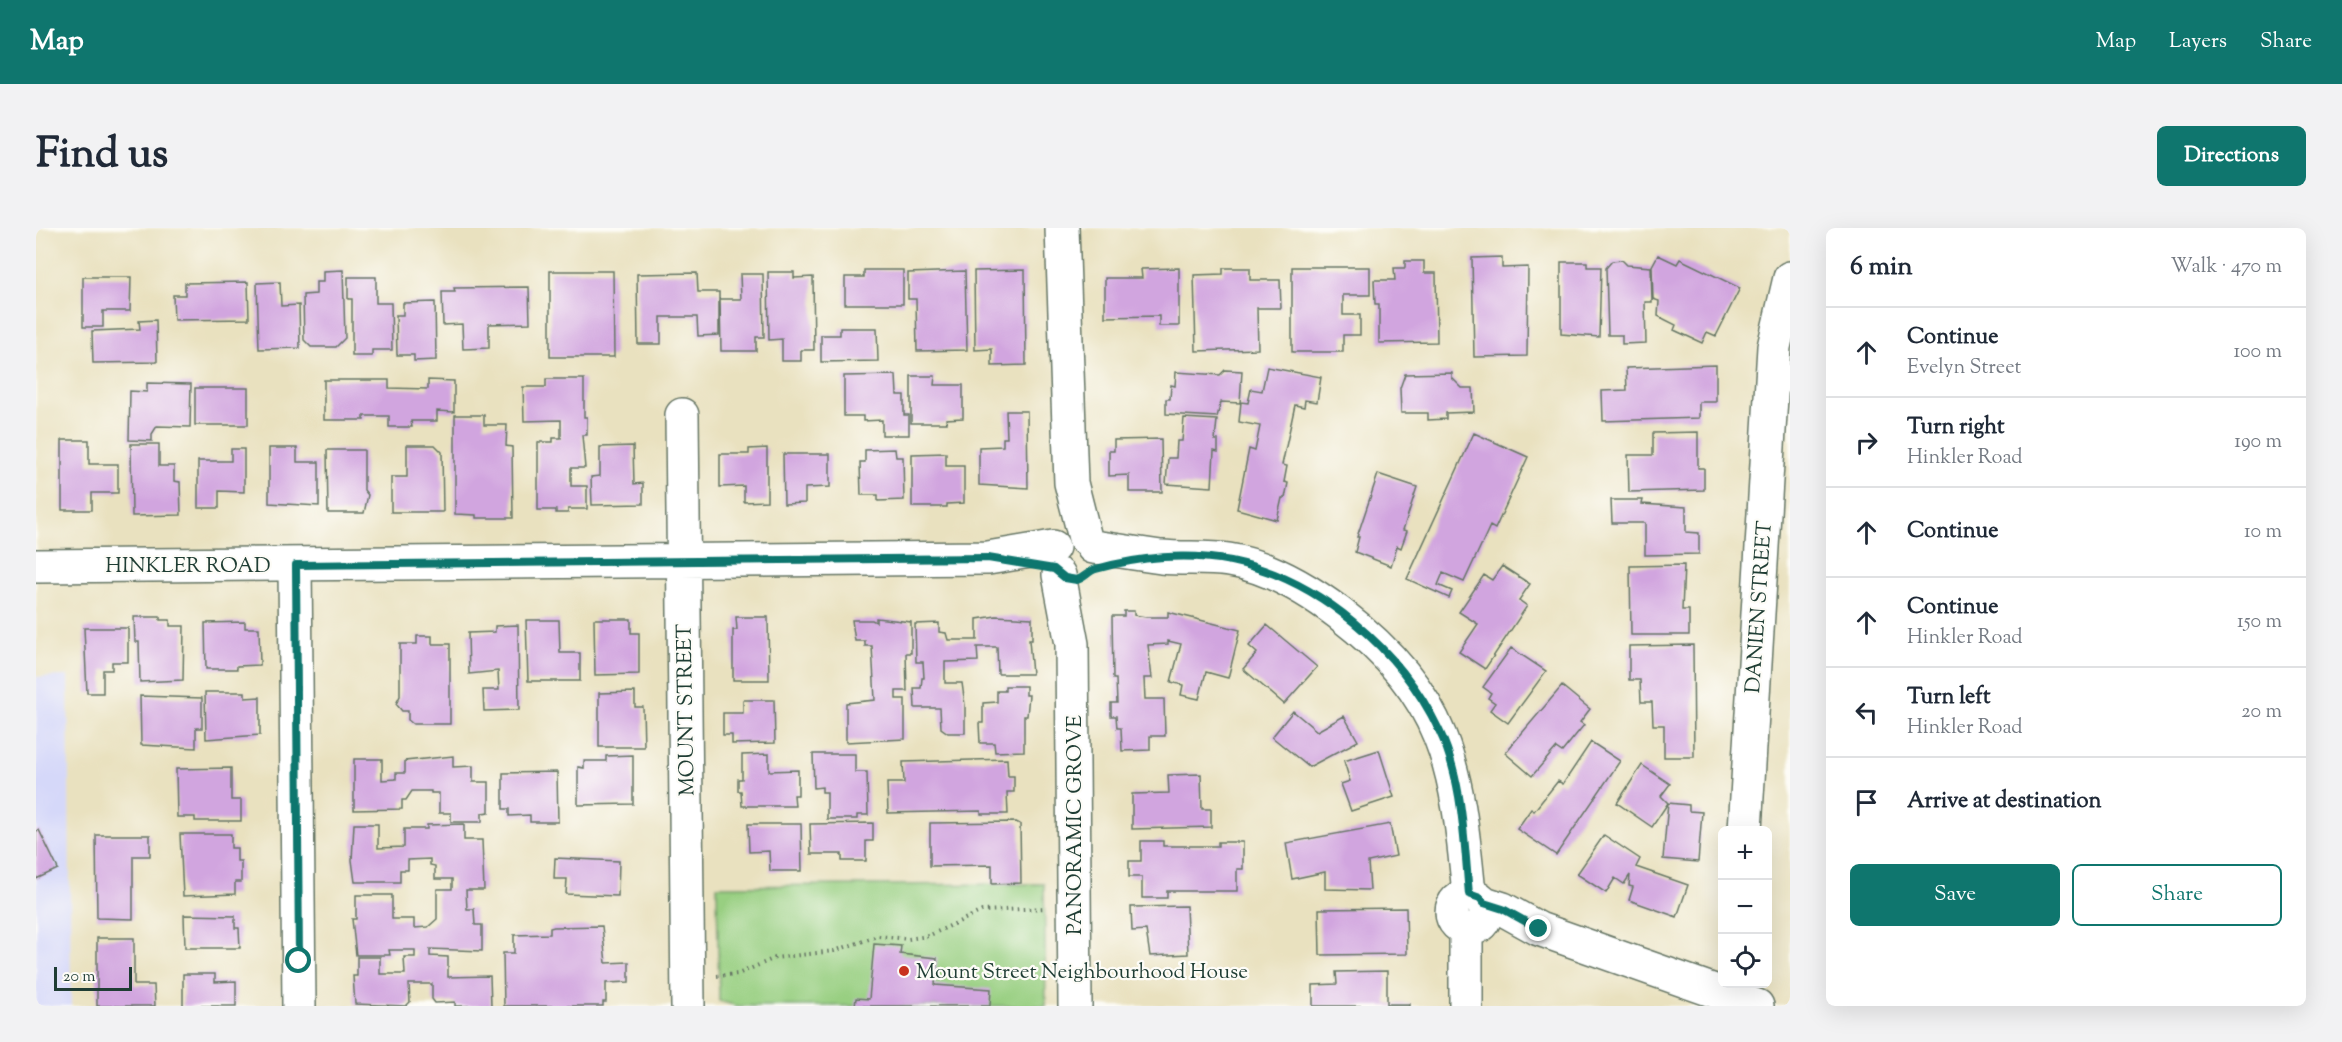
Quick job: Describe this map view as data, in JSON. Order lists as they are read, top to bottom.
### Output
{
  "streets": {
    "street": [
      "HINKLER ROAD",
      "DANIEN STREET",
      "MOUNT STREET",
      "PANORAMIC GROVE"
    ]
  },
  "crossings": [
    ["HINKLER ROAD", "MOUNT STREET"],
    ["HINKLER ROAD", "PANORAMIC GROVE"]
  ],
  "places": ["Mount Street Neighbourhood House"],
  "scale_bar": "20 m",
  "page": {
    "header": "Map",
    "nav": ["Map", "Layers", "Share"],
    "title": "Find us",
    "buttons": [
      "Directions",
      ["Save", "Share"]
    ],
    "heading": ["6 min", "Walk · 470 m"],
    "list": [
      ["Continue", "Evelyn Street", "100 m"],
      ["Turn right", "Hinkler Road", "190 m"],
      ["Continue", "10 m"],
      ["Continue", "Hinkler Road", "150 m"],
      ["Turn left", "Hinkler Road", "20 m"],
      "Arrive at destination"
    ],
    "map_buttons": ["+", "−"],
    "scale": "20 m"
  }
}
